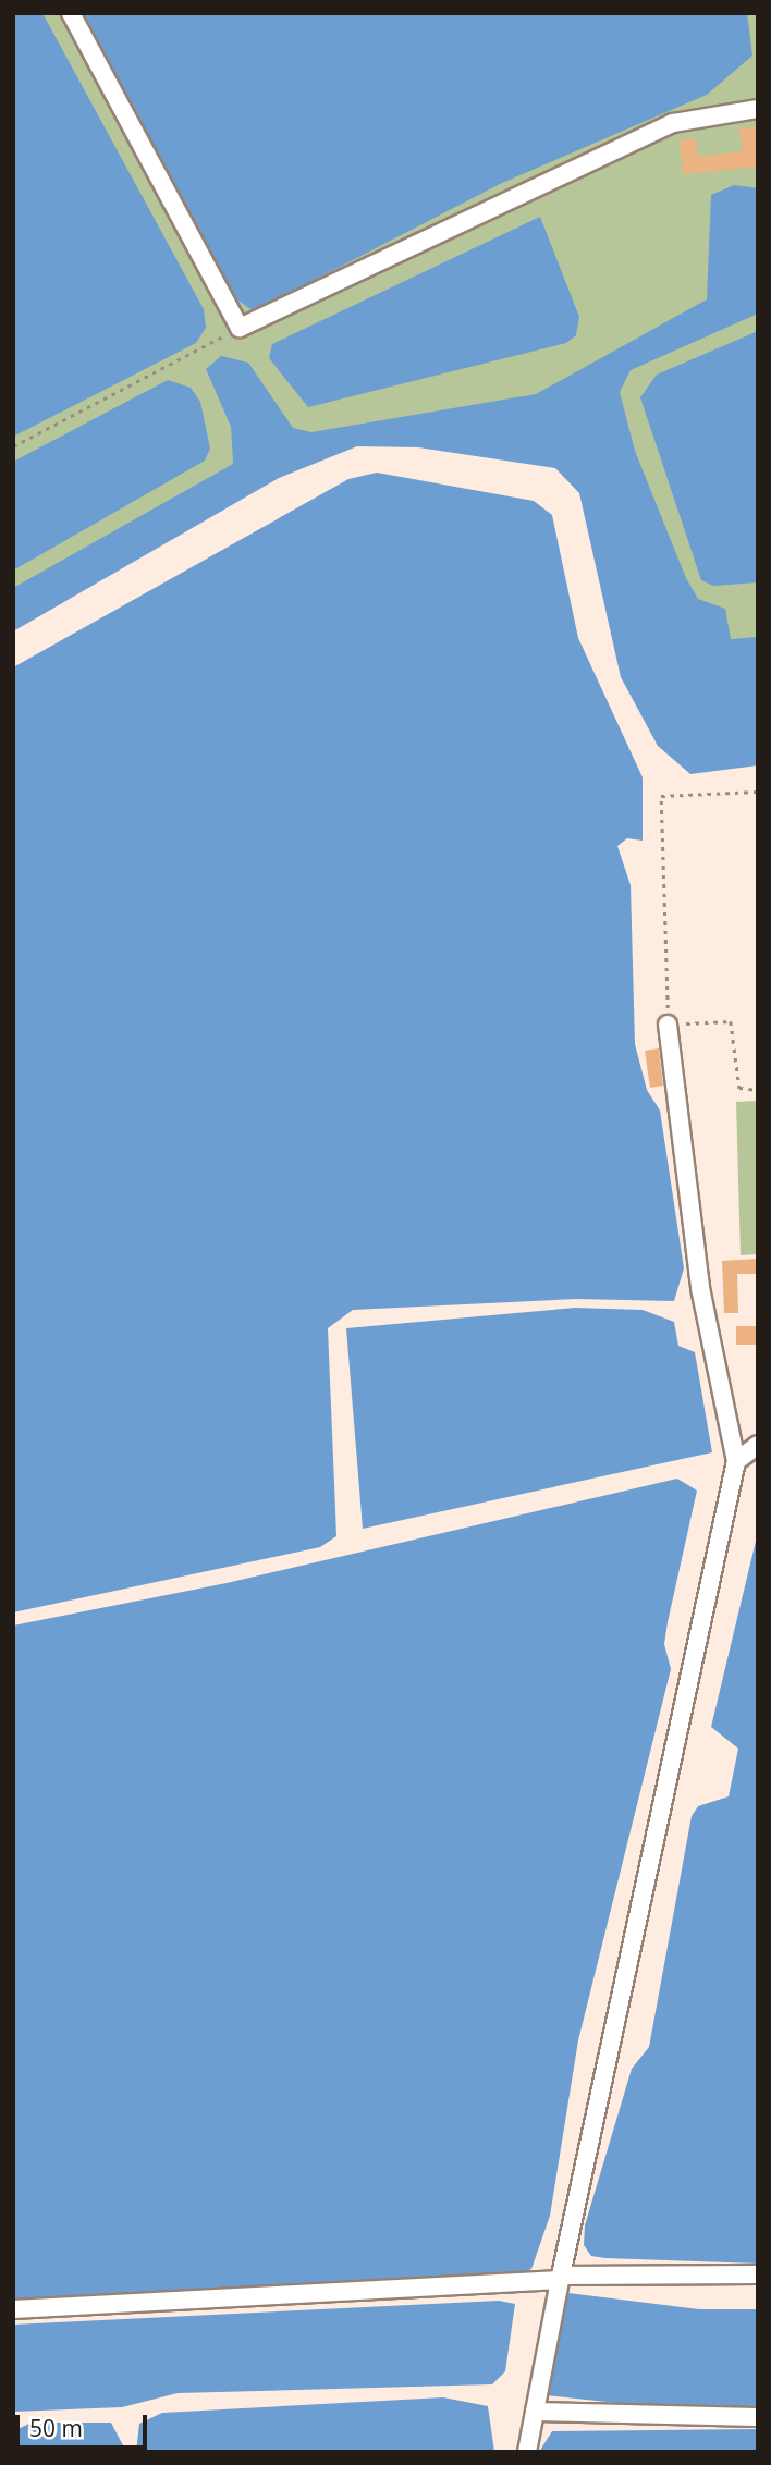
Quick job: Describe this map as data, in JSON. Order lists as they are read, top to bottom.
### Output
{
  "scale_bar": "50 m"
}
